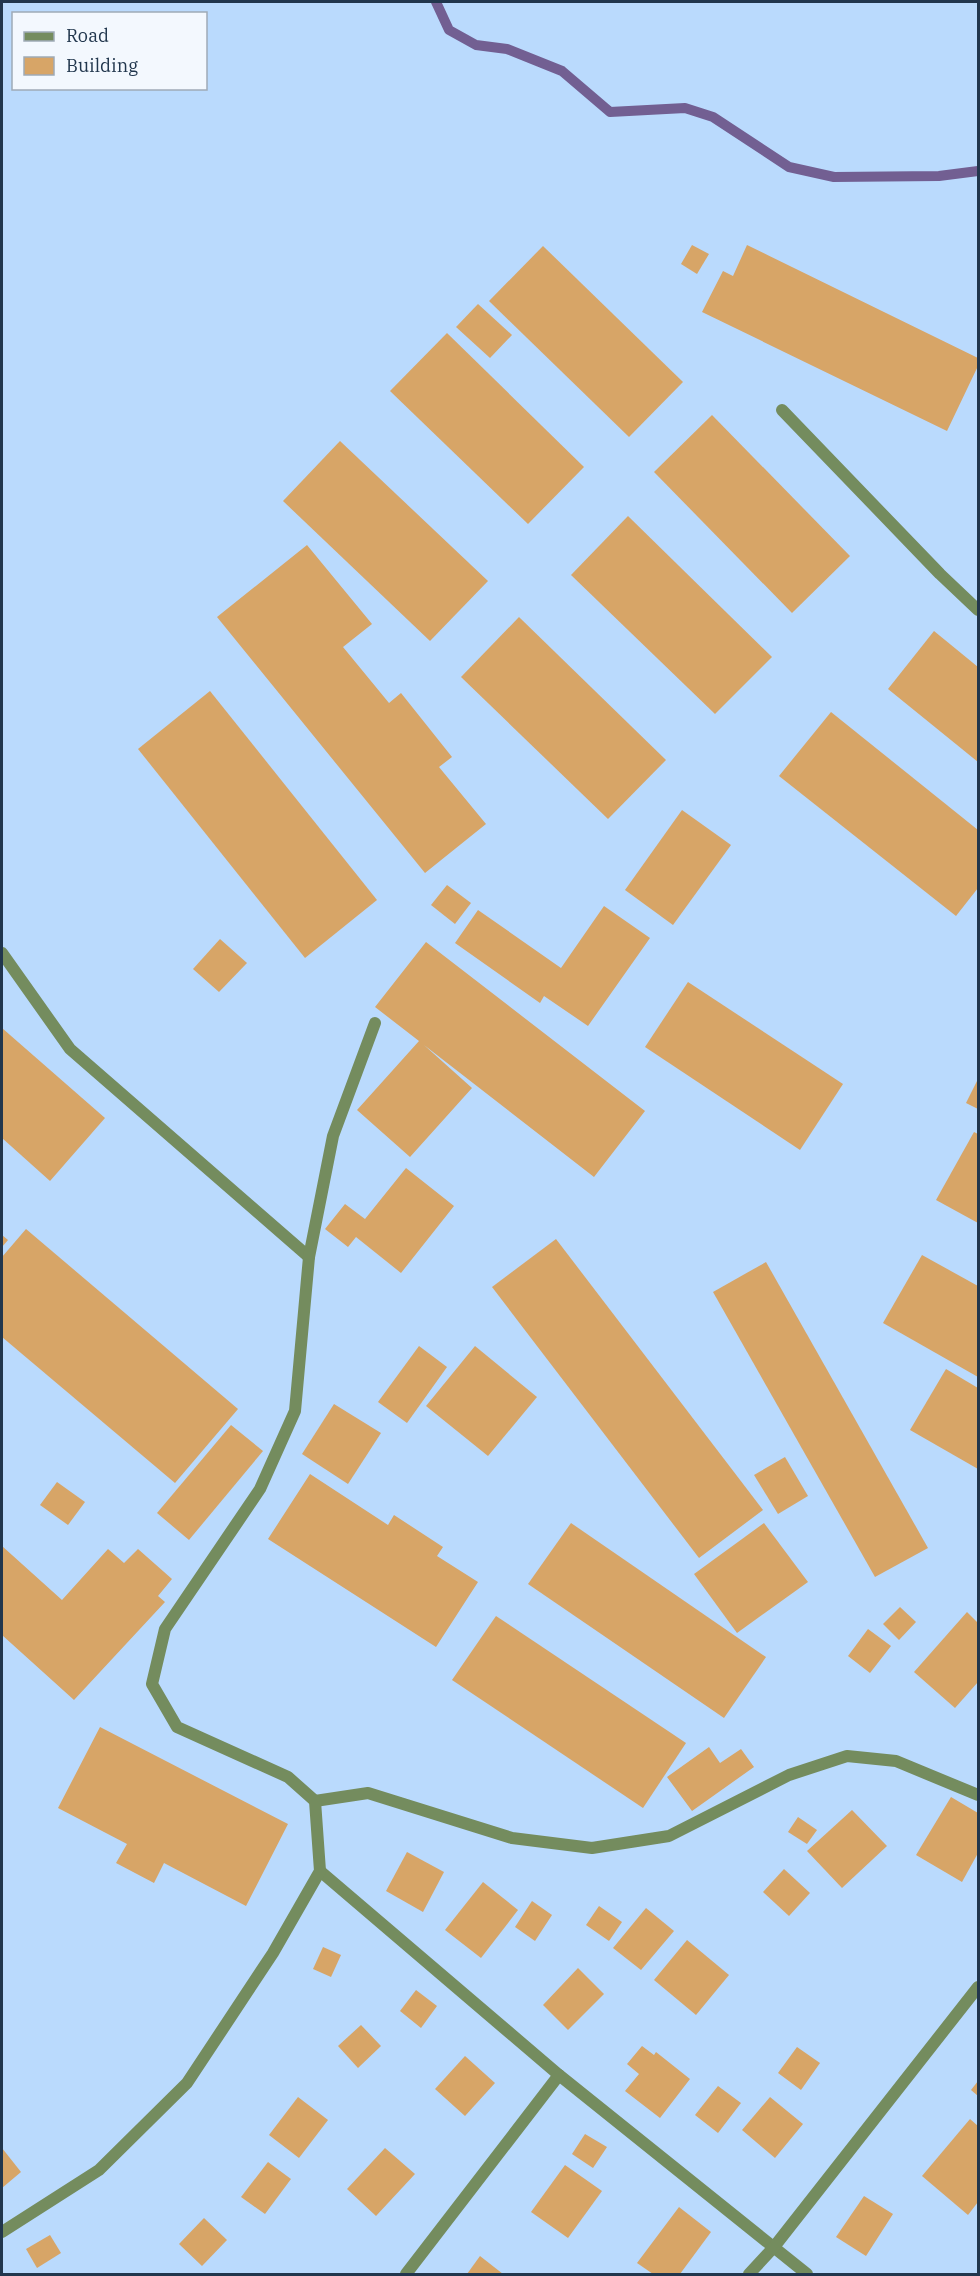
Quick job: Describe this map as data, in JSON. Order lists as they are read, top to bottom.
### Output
{
  "legend": ["Road", "Building"]
}
